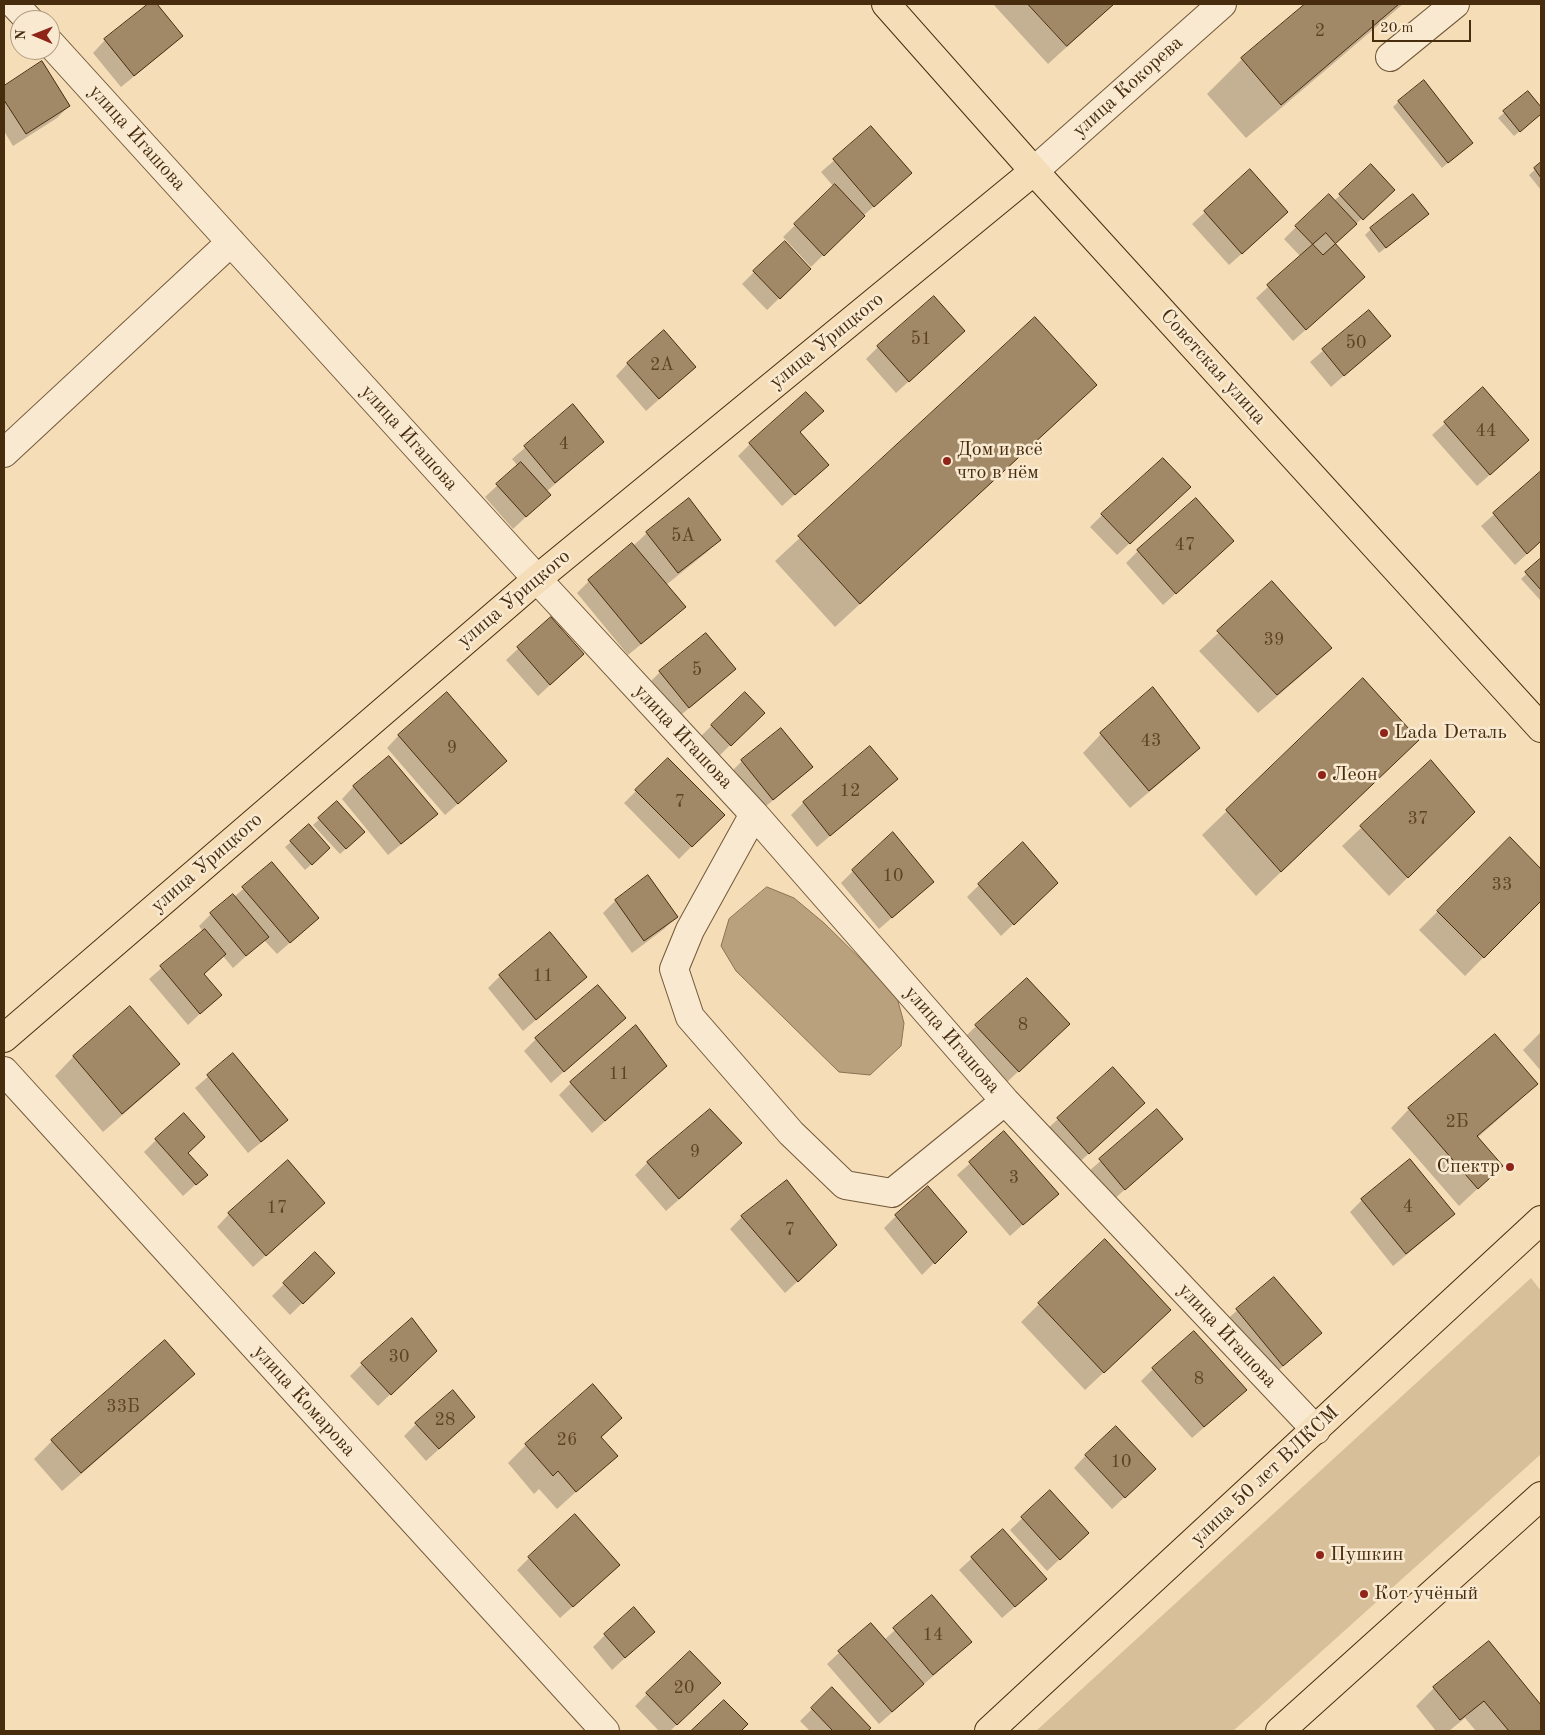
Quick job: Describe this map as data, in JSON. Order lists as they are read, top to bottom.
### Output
{
  "streets": {
    "main road": ["улица Урицкого", "Советская улица", "улица 50 лет ВЛКСМ"],
    "street": ["улица Кокорева", "улица Игашова", "улица Комарова"]
  },
  "crossings": [
    ["улица Кокорева", "улица Урицкого"],
    ["улица Кокорева", "Советская улица"],
    ["улица Игашова", "улица Урицкого"],
    ["улица Игашова", "улица 50 лет ВЛКСМ"],
    ["улица Урицкого", "Советская улица"]
  ],
  "places": [
    "Дом и всё что в нём",
    "Lada Dеталь",
    "Леон",
    "Спектр",
    "Пушкин",
    "Кот учёный"
  ],
  "house_numbers": [
    "2",
    "51",
    "50",
    "2А",
    "44",
    "4",
    "5А",
    "47",
    "39",
    "5",
    "43",
    "9",
    "12",
    "7",
    "37",
    "10",
    "33",
    "11",
    "8",
    "11",
    "2Б",
    "9",
    "3",
    "4",
    "17",
    "7",
    "30",
    "8",
    "33Б",
    "28",
    "26",
    "10",
    "14",
    "20"
  ],
  "scale_bar": "20 m",
  "north": "left"
}
